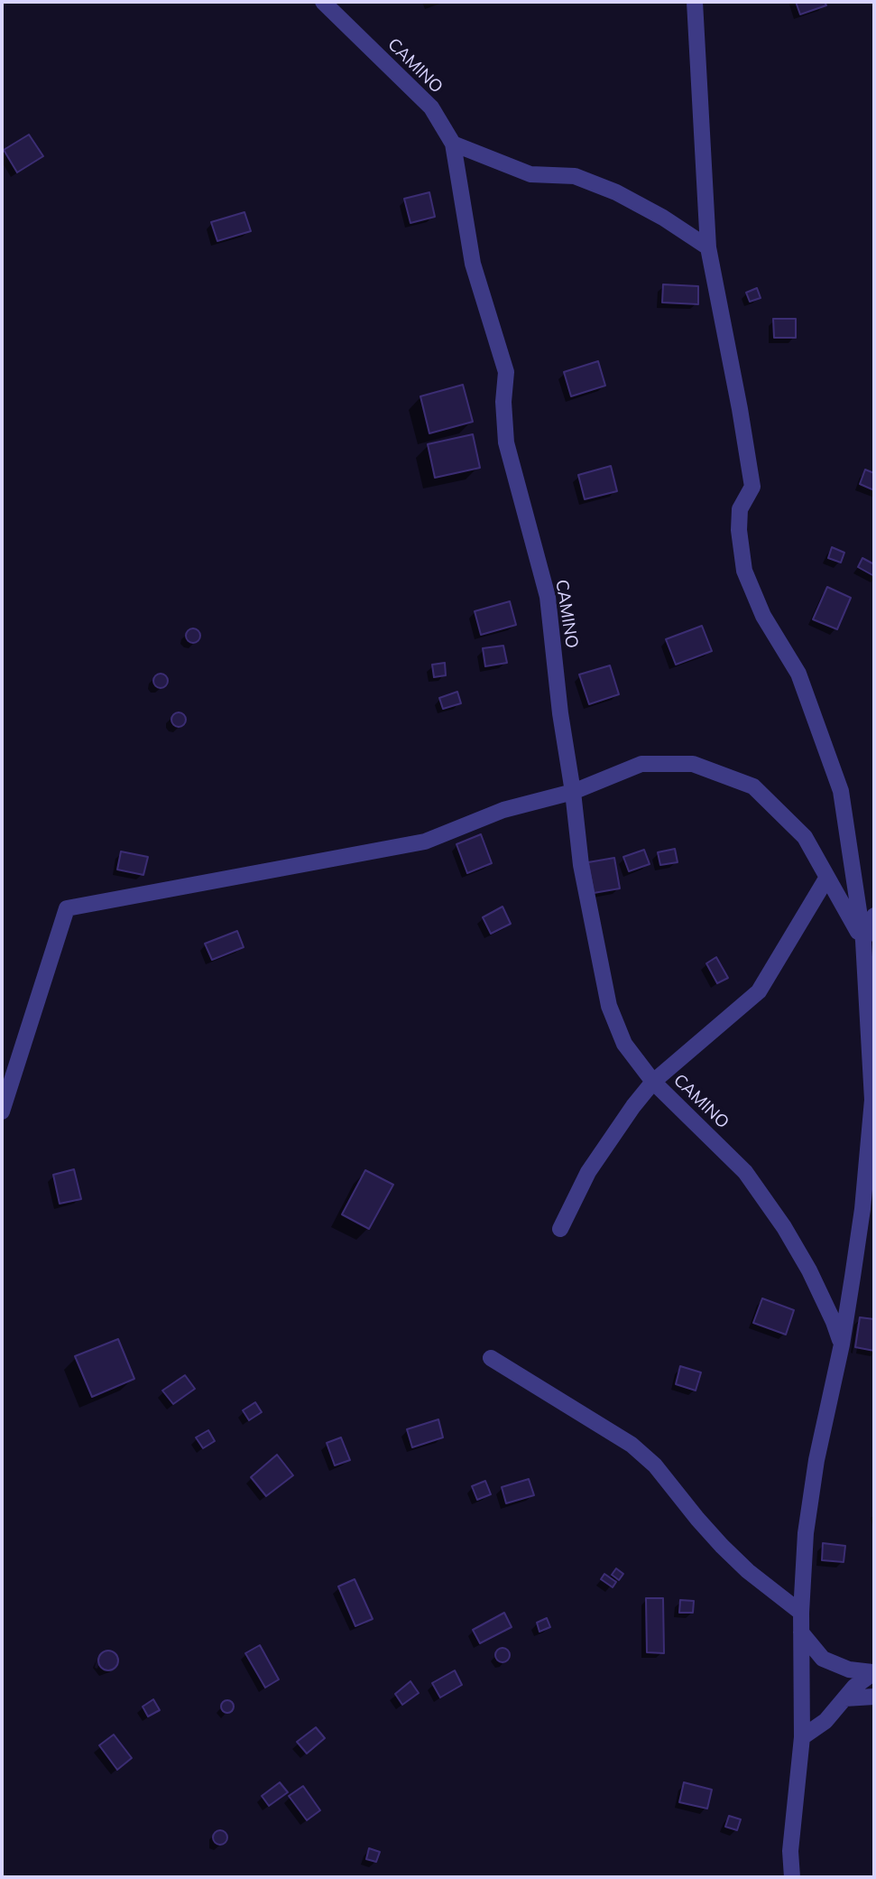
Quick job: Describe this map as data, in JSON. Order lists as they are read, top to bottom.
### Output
{
  "streets": {
    "street": ["CAMINO"]
  }
}
